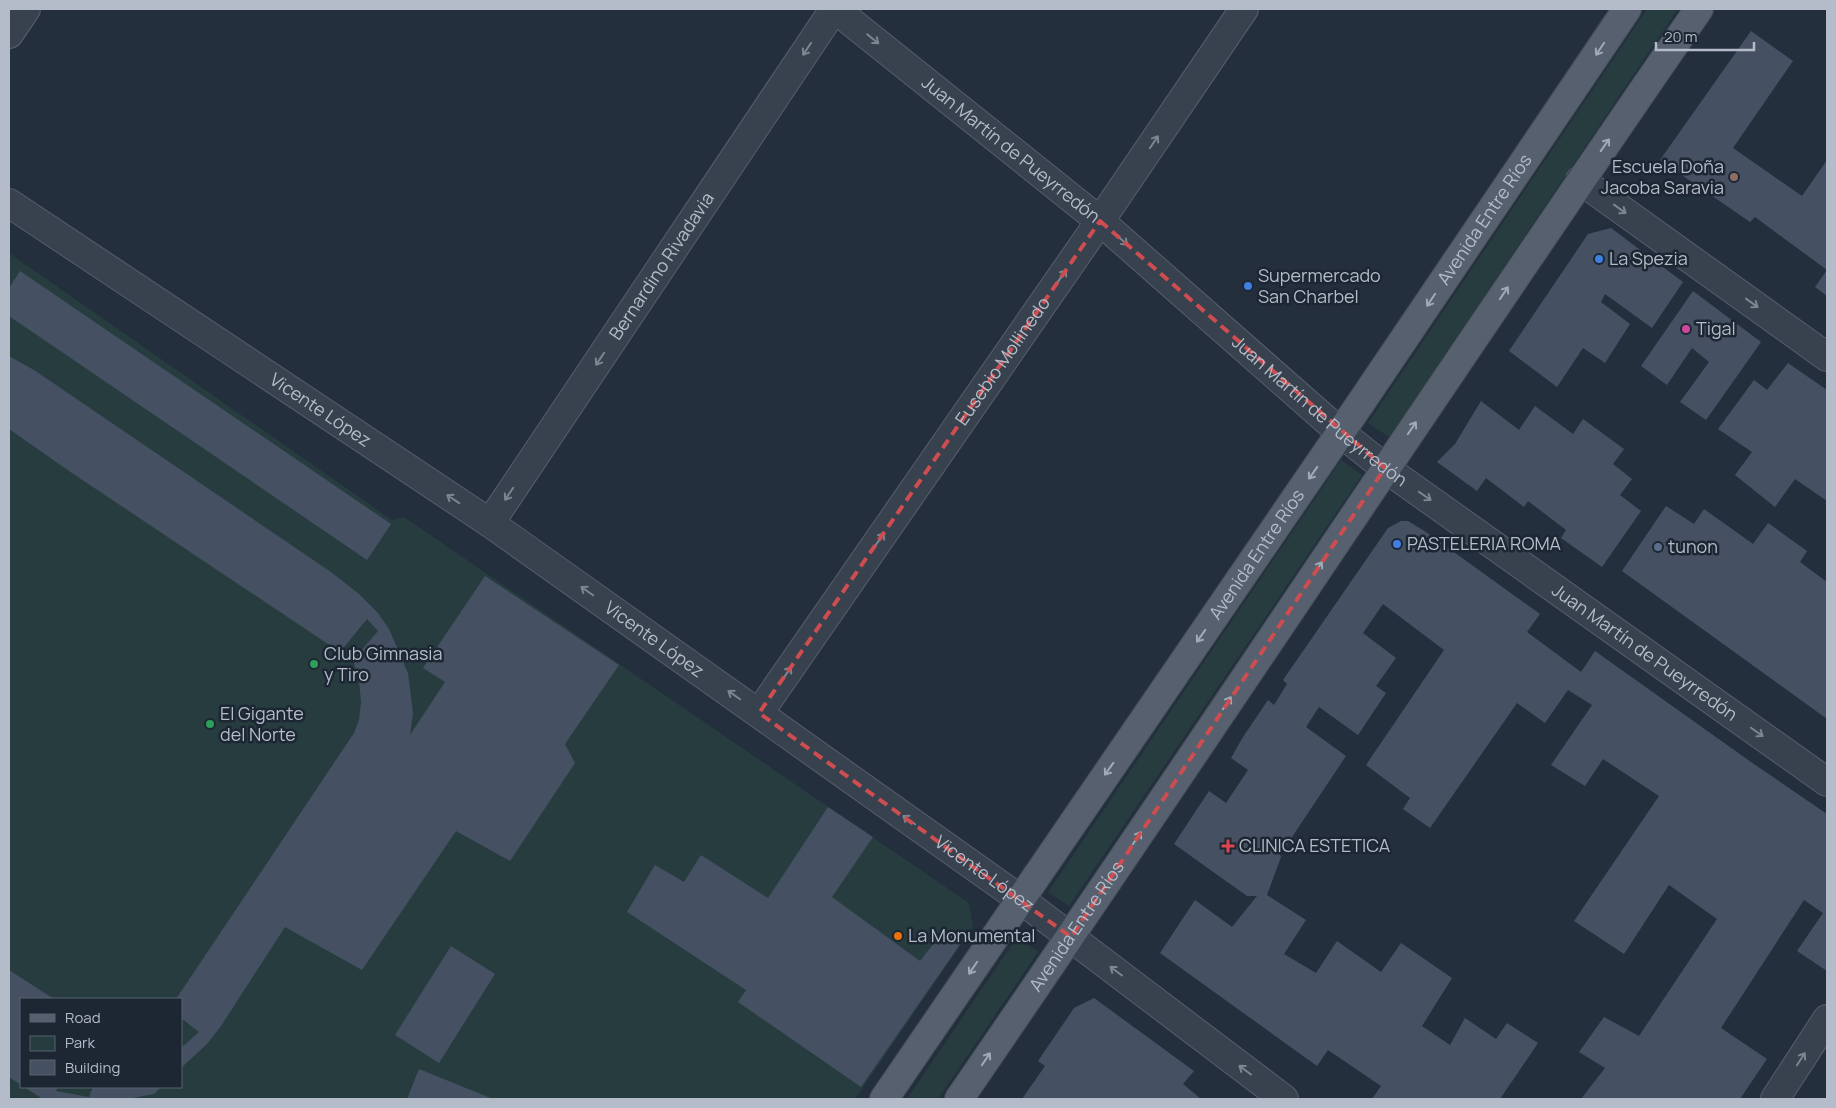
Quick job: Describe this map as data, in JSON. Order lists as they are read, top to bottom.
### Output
{
  "streets": {
    "main road": ["Avenida Entre Ríos"],
    "street": [
      "Juan Martín de Pueyrredón",
      "Bernardino Rivadavia",
      "Eusebio Mollinedo",
      "Vicente López"
    ]
  },
  "crossings": [
    ["Juan Martín de Pueyrredón", "Avenida Entre Ríos"],
    ["Juan Martín de Pueyrredón", "Bernardino Rivadavia"],
    ["Juan Martín de Pueyrredón", "Eusebio Mollinedo"],
    ["Avenida Entre Ríos", "Vicente López"],
    ["Bernardino Rivadavia", "Vicente López"],
    ["Eusebio Mollinedo", "Vicente López"]
  ],
  "one_way": [
    "Juan Martín de Pueyrredón",
    "Bernardino Rivadavia",
    "Eusebio Mollinedo",
    "Vicente López"
  ],
  "places": {
    "other": [
      "Escuela Doña Jacoba Saravia",
      "La Spezia",
      "Supermercado San Charbel",
      "Tigal",
      "PASTELERIA ROMA",
      "tunon",
      "Club Gimnasia y Tiro",
      "El Gigante del Norte",
      "La Monumental"
    ],
    "health": ["CLINICA ESTETICA"]
  },
  "legend": ["Road", "Park", "Building"],
  "scale_bar": "20 m"
}
